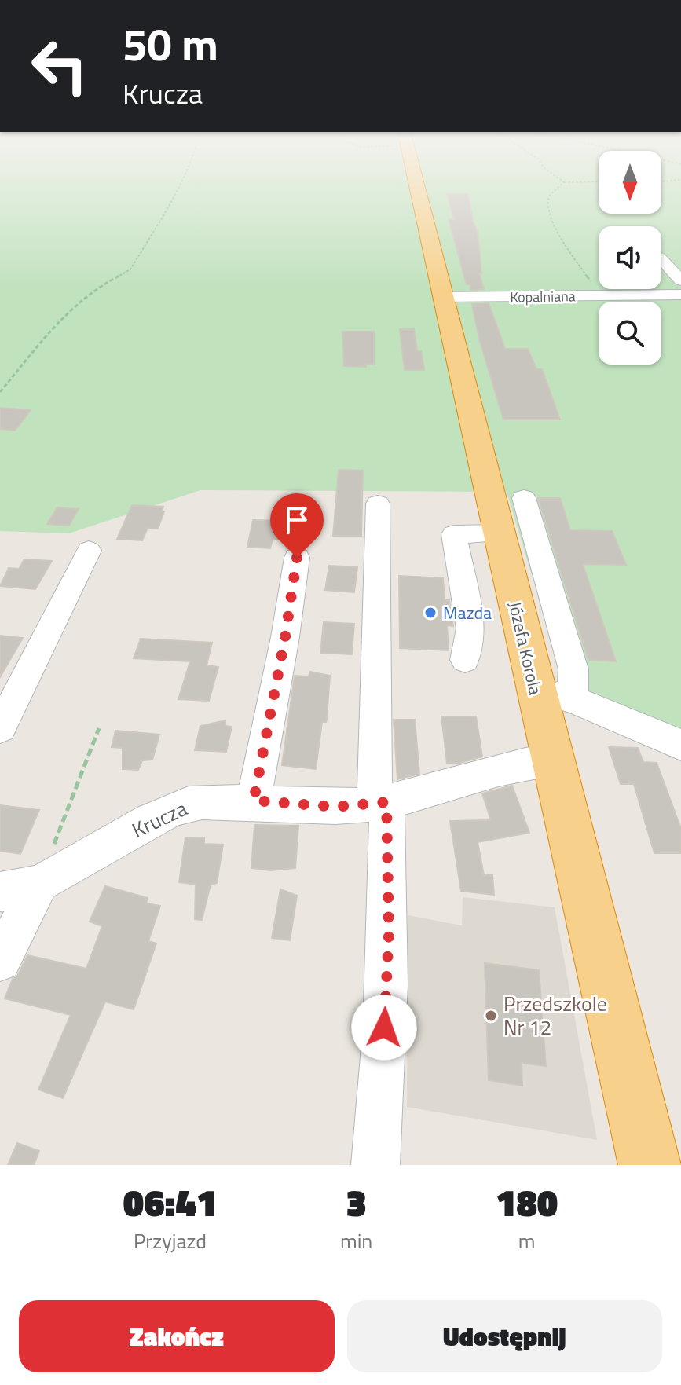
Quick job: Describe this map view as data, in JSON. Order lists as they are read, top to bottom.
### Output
{
  "streets": {
    "highway": ["Józefa Korola"],
    "street": ["Kopalniana", "Krucza"]
  },
  "crossings": [
    ["Kopalniana", "Józefa Korola"],
    ["Józefa Korola", "Krucza"]
  ],
  "places": ["Mazda", "Przedszkole Nr 12"],
  "north": "bottom",
  "page": {
    "turn": ["50 m", "Krucza"],
    "eta": [
      "06:41",
      "Przyjazd",
      "3",
      "min",
      "180",
      "m"
    ],
    "buttons": ["Zakończ", "Udostępnij"]
  }
}
